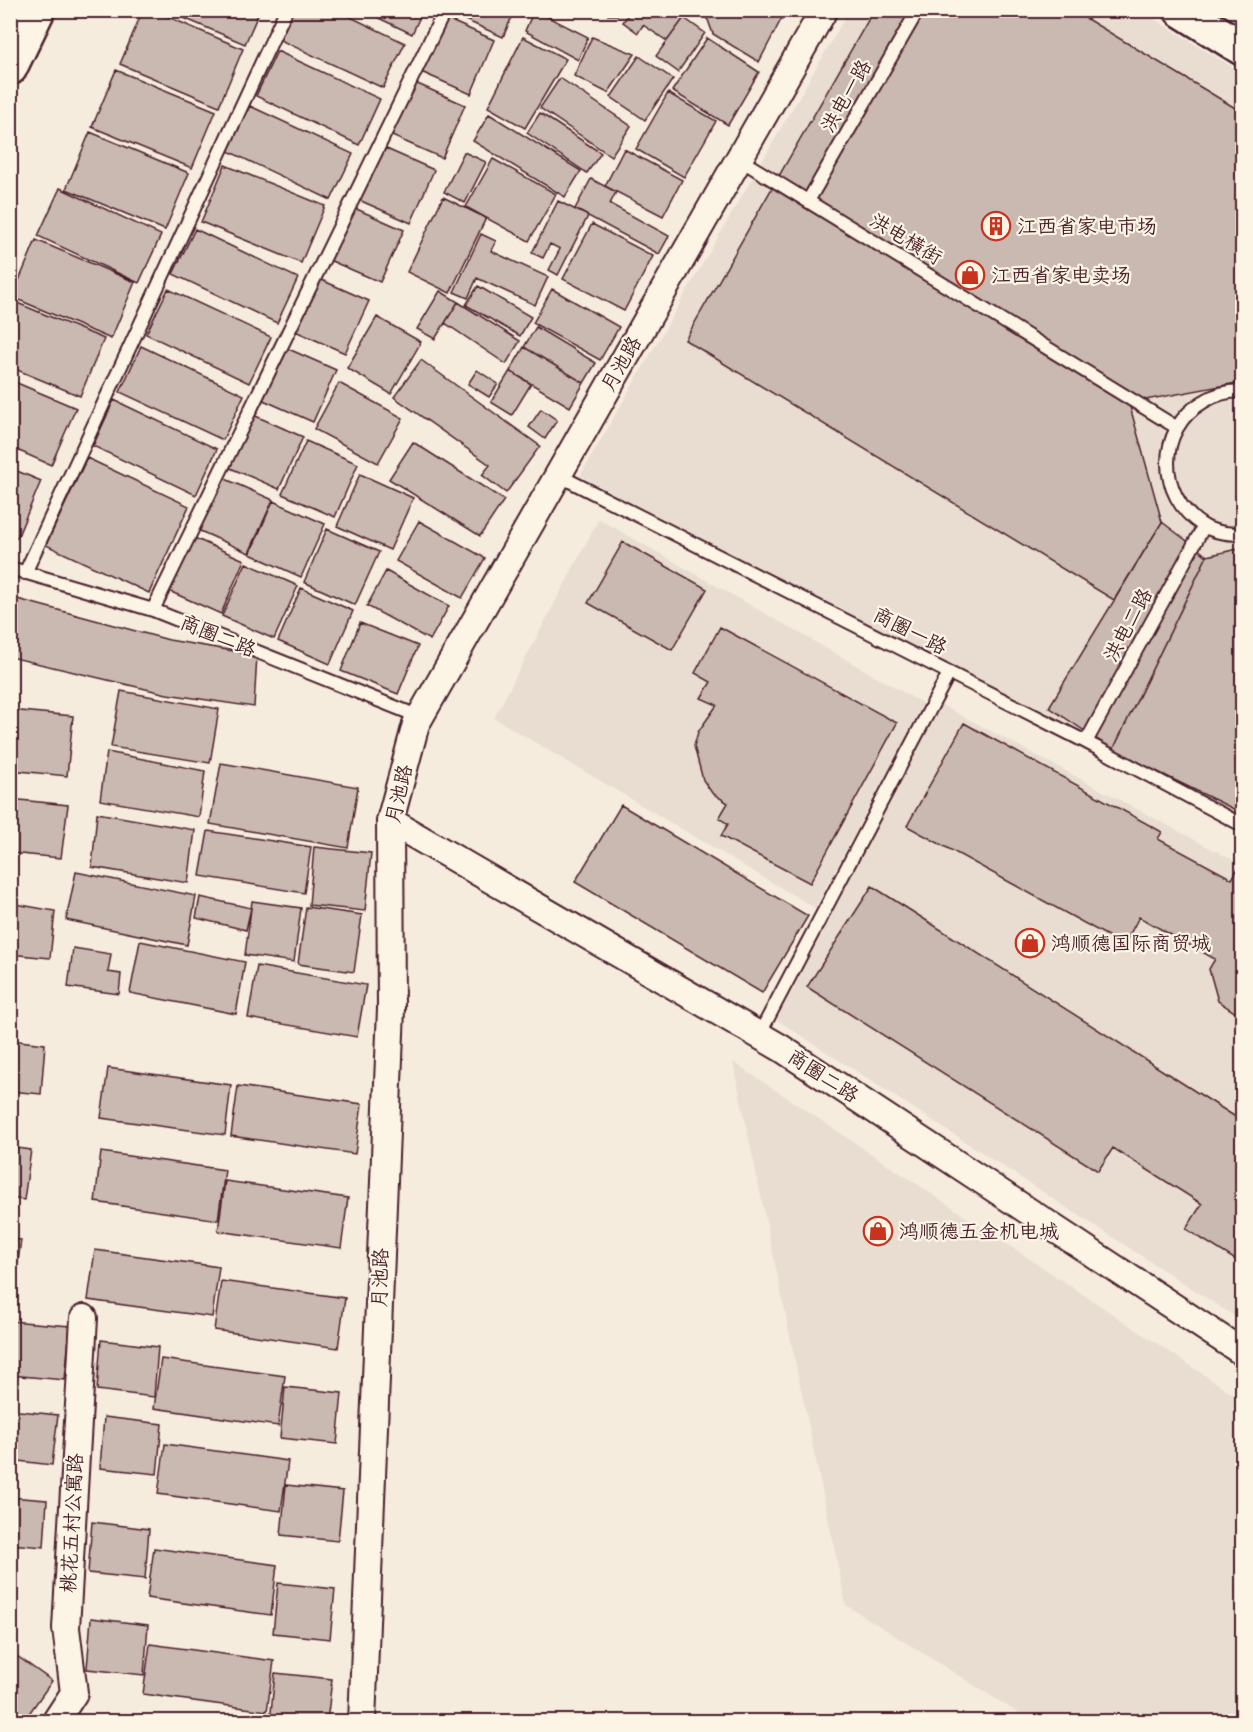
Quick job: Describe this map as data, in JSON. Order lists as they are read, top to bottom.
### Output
{
  "streets": {
    "street": ["月池路", "商圈二路", "桃花五村公寓路"],
    "lane": [
      "洪电一路",
      "洪电横街",
      "洪电二路",
      "商圈一路"
    ]
  },
  "crossings": [
    ["洪电一路", "洪电横街"],
    ["洪电横街", "月池路"],
    ["月池路", "商圈一路"],
    ["月池路", "商圈二路"],
    ["洪电二路", "商圈一路"]
  ],
  "places": {
    "building": ["江西省家电市场"],
    "shop": ["江西省家电卖场", "鸿顺德国际商贸城", "鸿顺德五金机电城"]
  }
}
